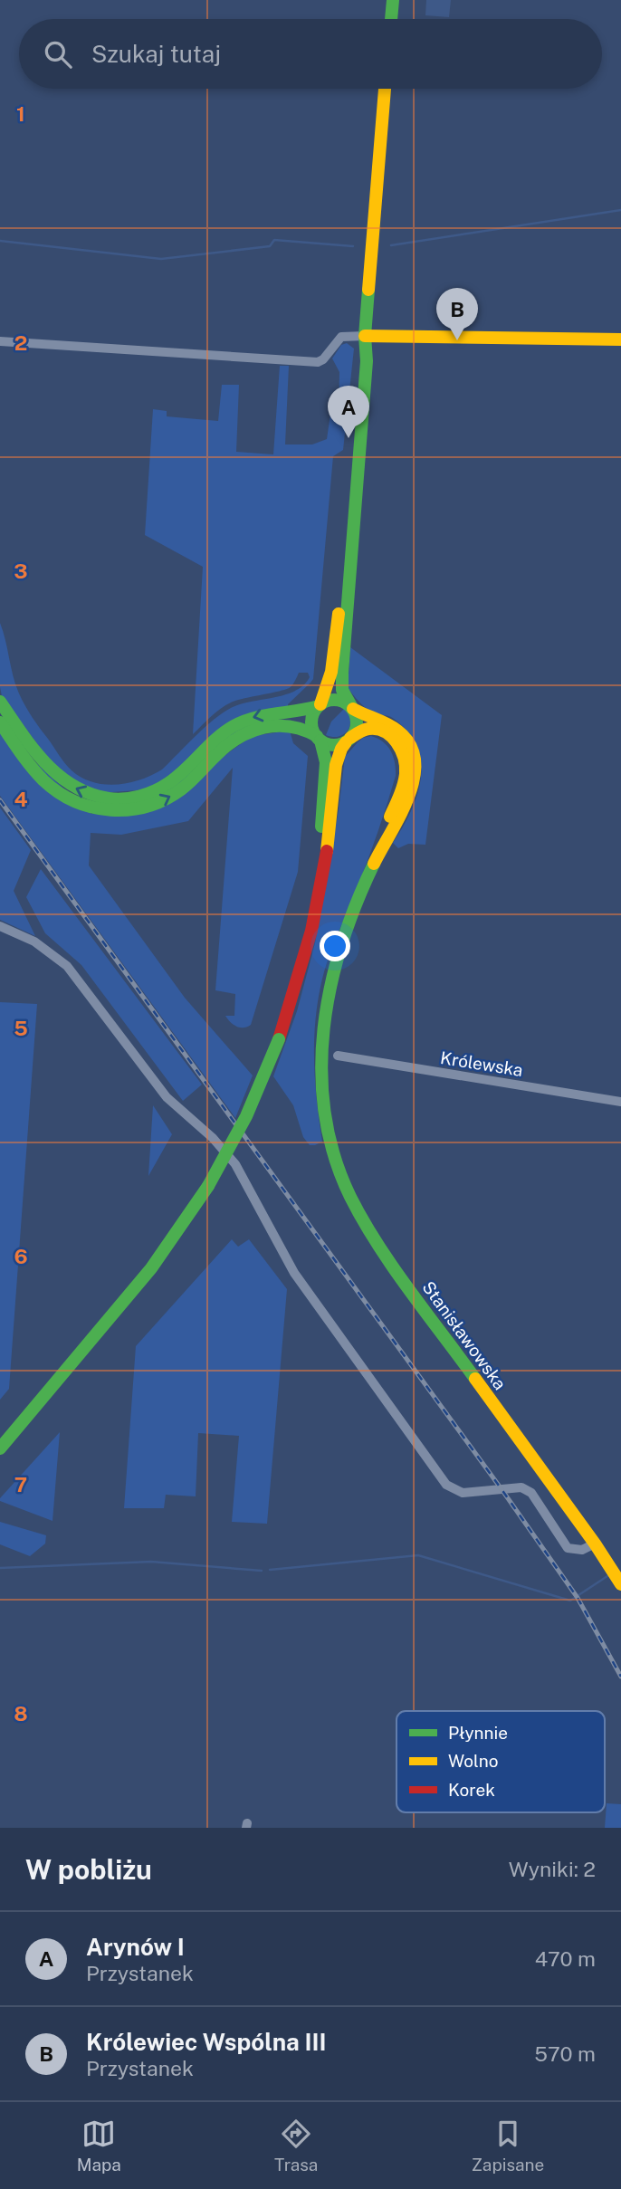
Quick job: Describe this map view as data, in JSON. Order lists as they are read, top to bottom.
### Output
{
  "streets": {
    "main road": ["Stanisławowska"],
    "street": ["Królewska"]
  },
  "legend": ["Płynnie", "Wolno", "Korek"],
  "page": {
    "search": "Szukaj tutaj",
    "pins": ["B", "A"],
    "heading": ["W pobliżu", "Wyniki: 2"],
    "list": [
      {
        "mark": "A",
        "name": "Arynów I",
        "note": "Przystanek",
        "value": "470 m"
      },
      {
        "mark": "B",
        "name": "Królewiec Wspólna III",
        "note": "Przystanek",
        "value": "570 m"
      }
    ],
    "nav": ["Mapa", "Trasa", "Zapisane"]
  },
  "grid": {
    "rows": [
      "1",
      "2",
      "3",
      "4",
      "5",
      "6",
      "7",
      "8"
    ]
  }
}
